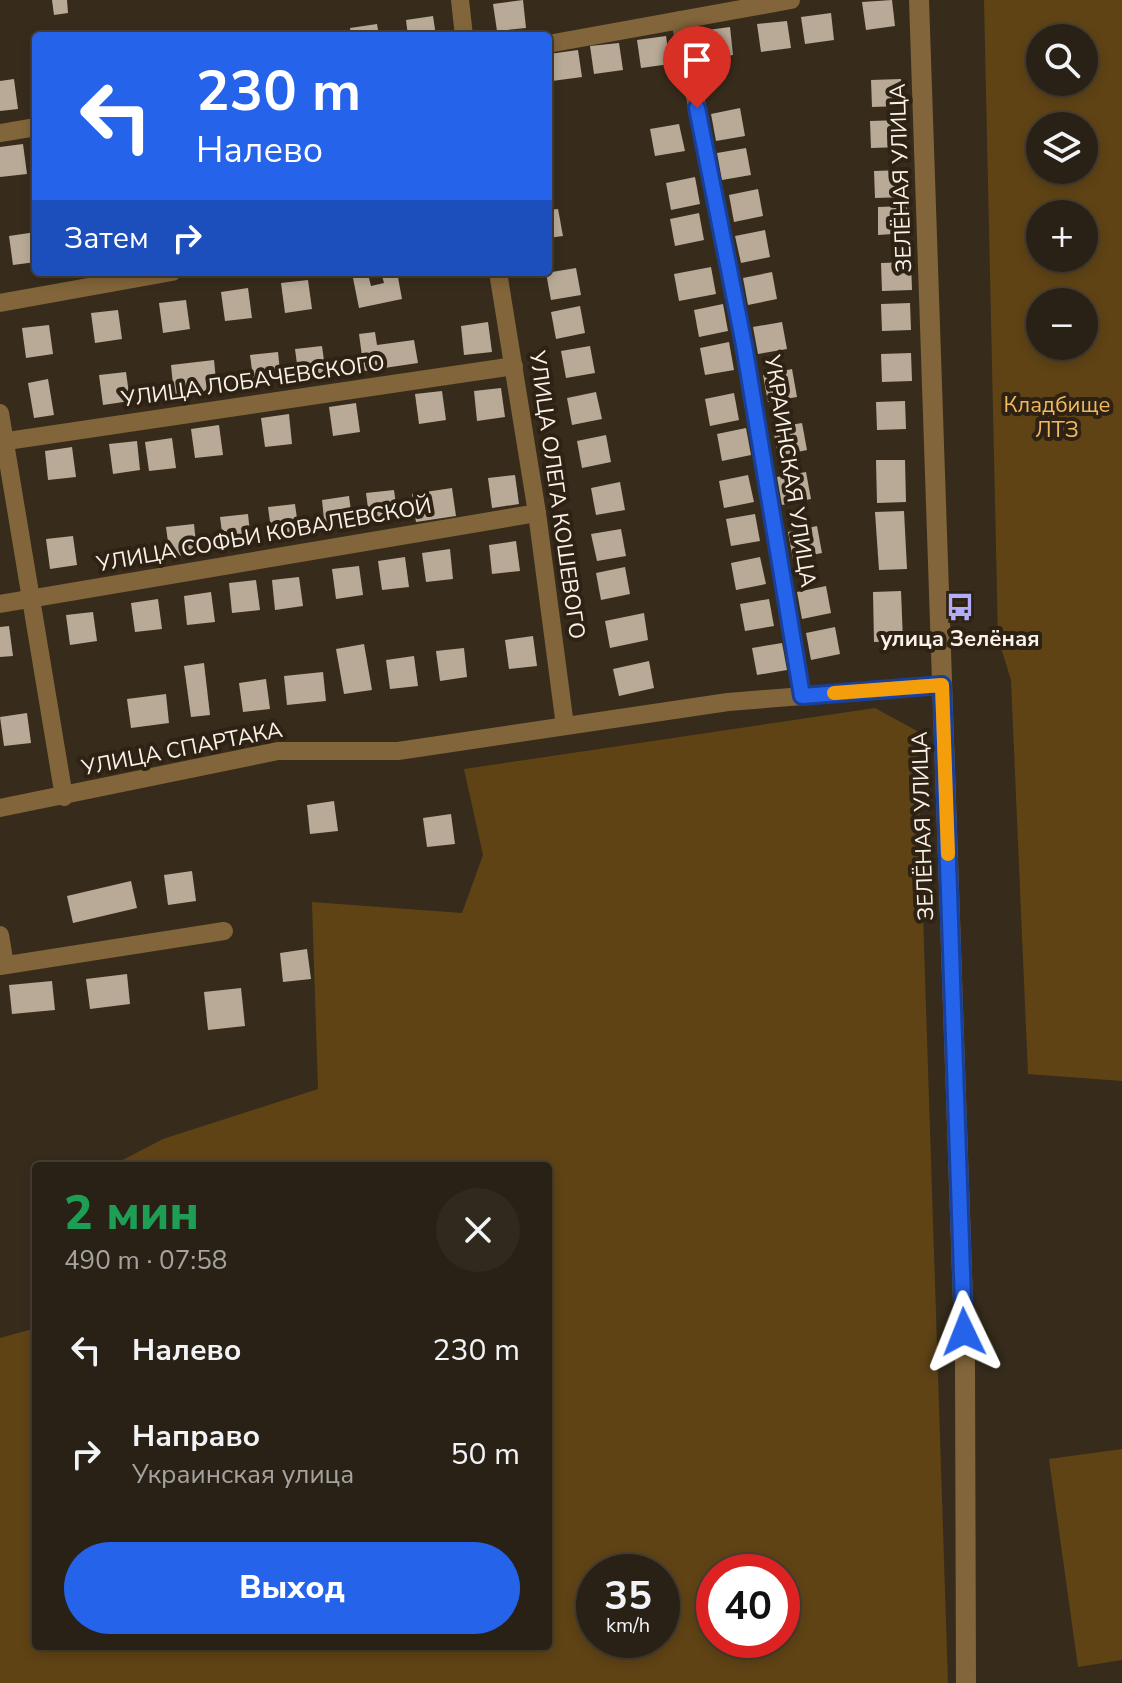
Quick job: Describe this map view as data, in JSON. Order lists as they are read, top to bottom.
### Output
{
  "streets": {
    "street": [
      "ЗЕЛЁНАЯ УЛИЦА",
      "УЛИЦА ЛОБАЧЕВСКОГО",
      "УКРАИНСКАЯ УЛИЦА",
      "УЛИЦА ОЛЕГА КОШЕВОГО",
      "УЛИЦА СОФЬИ КОВАЛЕВСКОЙ",
      "УЛИЦА СПАРТАКА"
    ]
  },
  "crossings": [
    ["ЗЕЛЁНАЯ УЛИЦА", "УЛИЦА СПАРТАКА"],
    ["УЛИЦА ЛОБАЧЕВСКОГО", "УЛИЦА ОЛЕГА КОШЕВОГО"],
    ["УКРАИНСКАЯ УЛИЦА", "УЛИЦА СПАРТАКА"],
    ["УЛИЦА ОЛЕГА КОШЕВОГО", "УЛИЦА СОФЬИ КОВАЛЕВСКОЙ"],
    ["УЛИЦА ОЛЕГА КОШЕВОГО", "УЛИЦА СПАРТАКА"]
  ],
  "parks": ["Кладбище ЛТЗ"],
  "places": {
    "bus stop": ["улица Зелёная"]
  },
  "page": {
    "map_buttons": ["+", "−"],
    "turn": ["230 m", "Налево"],
    "then": "Затем",
    "heading": ["2 мин", "490 m · 07:58"],
    "list": [
      {
        "name": "Налево",
        "value": "230 m"
      },
      {
        "name": "Направо",
        "note": "Украинская улица",
        "value": "50 m"
      }
    ],
    "buttons": "Выход",
    "speed": "35 km/h",
    "limit": "40"
  }
}
